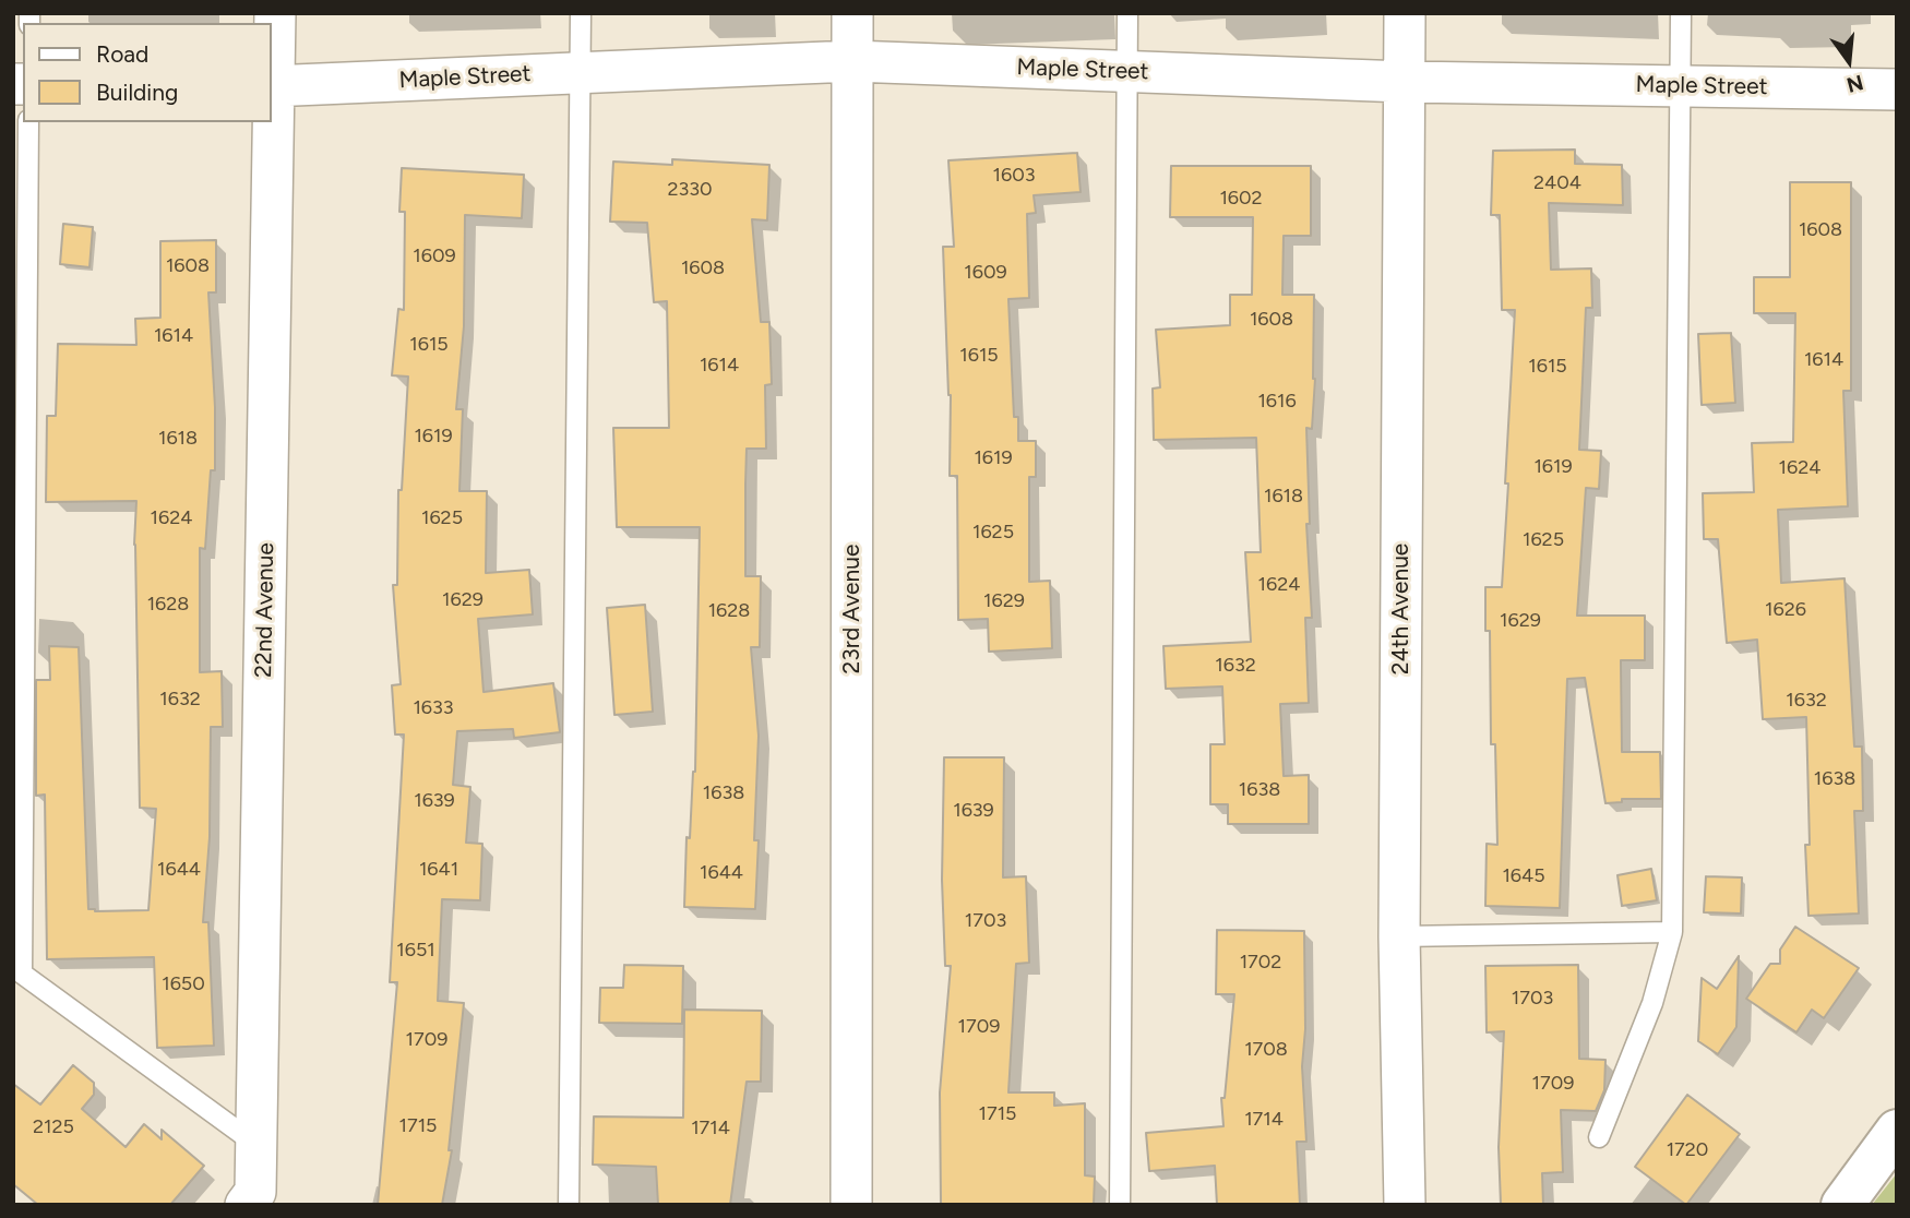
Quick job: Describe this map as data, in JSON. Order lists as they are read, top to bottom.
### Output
{
  "streets": {
    "street": [
      "Maple Street",
      "23rd Avenue",
      "24th Avenue",
      "22nd Avenue"
    ]
  },
  "crossings": [
    ["Maple Street", "23rd Avenue"],
    ["Maple Street", "24th Avenue"],
    ["Maple Street", "22nd Avenue"]
  ],
  "house_numbers": [
    "1603",
    "2404",
    "2330",
    "1602",
    "1608",
    "1609",
    "1608",
    "1608",
    "1609",
    "1608",
    "1614",
    "1615",
    "1615",
    "1614",
    "1614",
    "1615",
    "1616",
    "1619",
    "1618",
    "1619",
    "1619",
    "1624",
    "1618",
    "1624",
    "1625",
    "1625",
    "1625",
    "1624",
    "1629",
    "1629",
    "1628",
    "1626",
    "1628",
    "1629",
    "1632",
    "1632",
    "1632",
    "1633",
    "1638",
    "1638",
    "1638",
    "1639",
    "1639",
    "1644",
    "1641",
    "1644",
    "1645",
    "1703",
    "1651",
    "1702",
    "1650",
    "1703",
    "1709",
    "1709",
    "1708",
    "1709",
    "1715",
    "1714",
    "1715",
    "2125",
    "1714",
    "1720"
  ],
  "legend": ["Road", "Building"],
  "north": "bottom"
}
